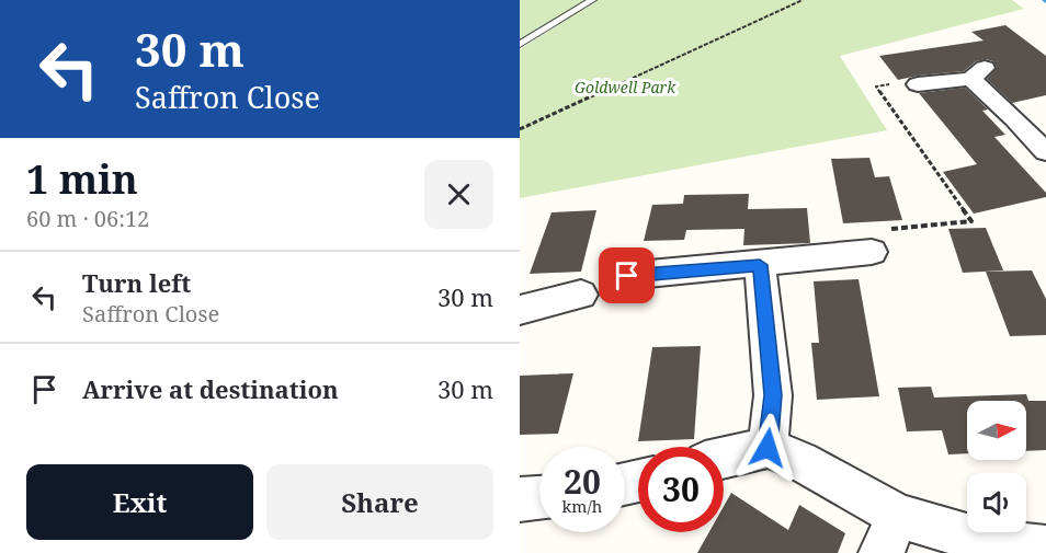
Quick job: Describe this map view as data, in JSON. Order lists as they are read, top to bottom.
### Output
{
  "parks": ["Goldwell Park"],
  "north": "right",
  "page": {
    "turn": ["30 m", "Saffron Close"],
    "heading": ["1 min", "60 m · 06:12"],
    "list": [
      {
        "name": "Turn left",
        "note": "Saffron Close",
        "value": "30 m"
      },
      {
        "name": "Arrive at destination",
        "value": "30 m"
      }
    ],
    "speed": "20 km/h",
    "limit": "30",
    "buttons": ["Exit", "Share"]
  }
}
